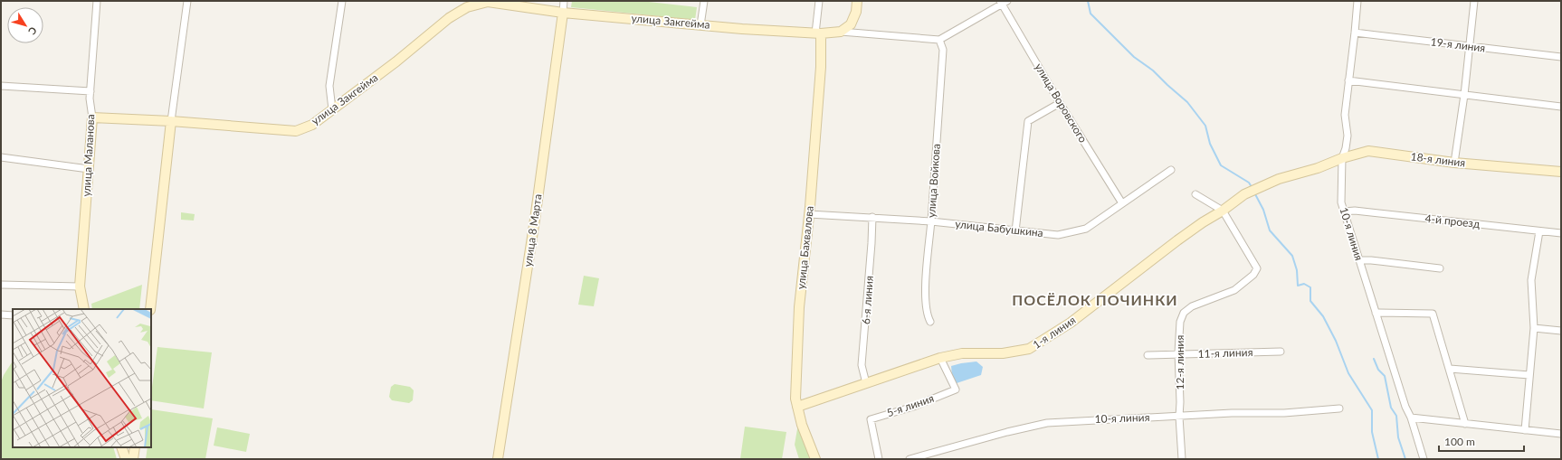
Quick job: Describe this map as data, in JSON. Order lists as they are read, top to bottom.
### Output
{
  "streets": {
    "street": [
      "улица Закгейма",
      "19-я линия",
      "улица Воровского",
      "улица Маланова",
      "18-я линия",
      "улица Войкова",
      "4-й проезд",
      "улица Бабушкина",
      "улица 8 Марта",
      "10-я линия",
      "улица Бахвалова",
      "6-я линия",
      "1-я линия",
      "11-я линия",
      "12-я линия",
      "5-я линия"
    ]
  },
  "crossings": [
    ["улица Закгейма", "улица Маланова"],
    ["улица Закгейма", "улица 8 Марта"],
    ["улица Закгейма", "улица Бахвалова"],
    ["19-я линия", "10-я линия"],
    ["улица Воровского", "улица Бабушкина"],
    ["18-я линия", "10-я линия"],
    ["18-я линия", "1-я линия"],
    ["улица Войкова", "улица Бабушкина"],
    ["4-й проезд", "10-я линия"],
    ["улица Бабушкина", "улица Бахвалова"],
    ["улица Бабушкина", "6-я линия"],
    ["10-я линия", "12-я линия"],
    ["улица Бахвалова", "1-я линия"],
    ["6-я линия", "1-я линия"],
    ["1-я линия", "12-я линия"],
    ["1-я линия", "5-я линия"],
    ["11-я линия", "12-я линия"]
  ],
  "districts": ["ПОСЁЛОК ПОЧИНКИ"],
  "scale_bar": "100 m",
  "north": "bottom right"
}
